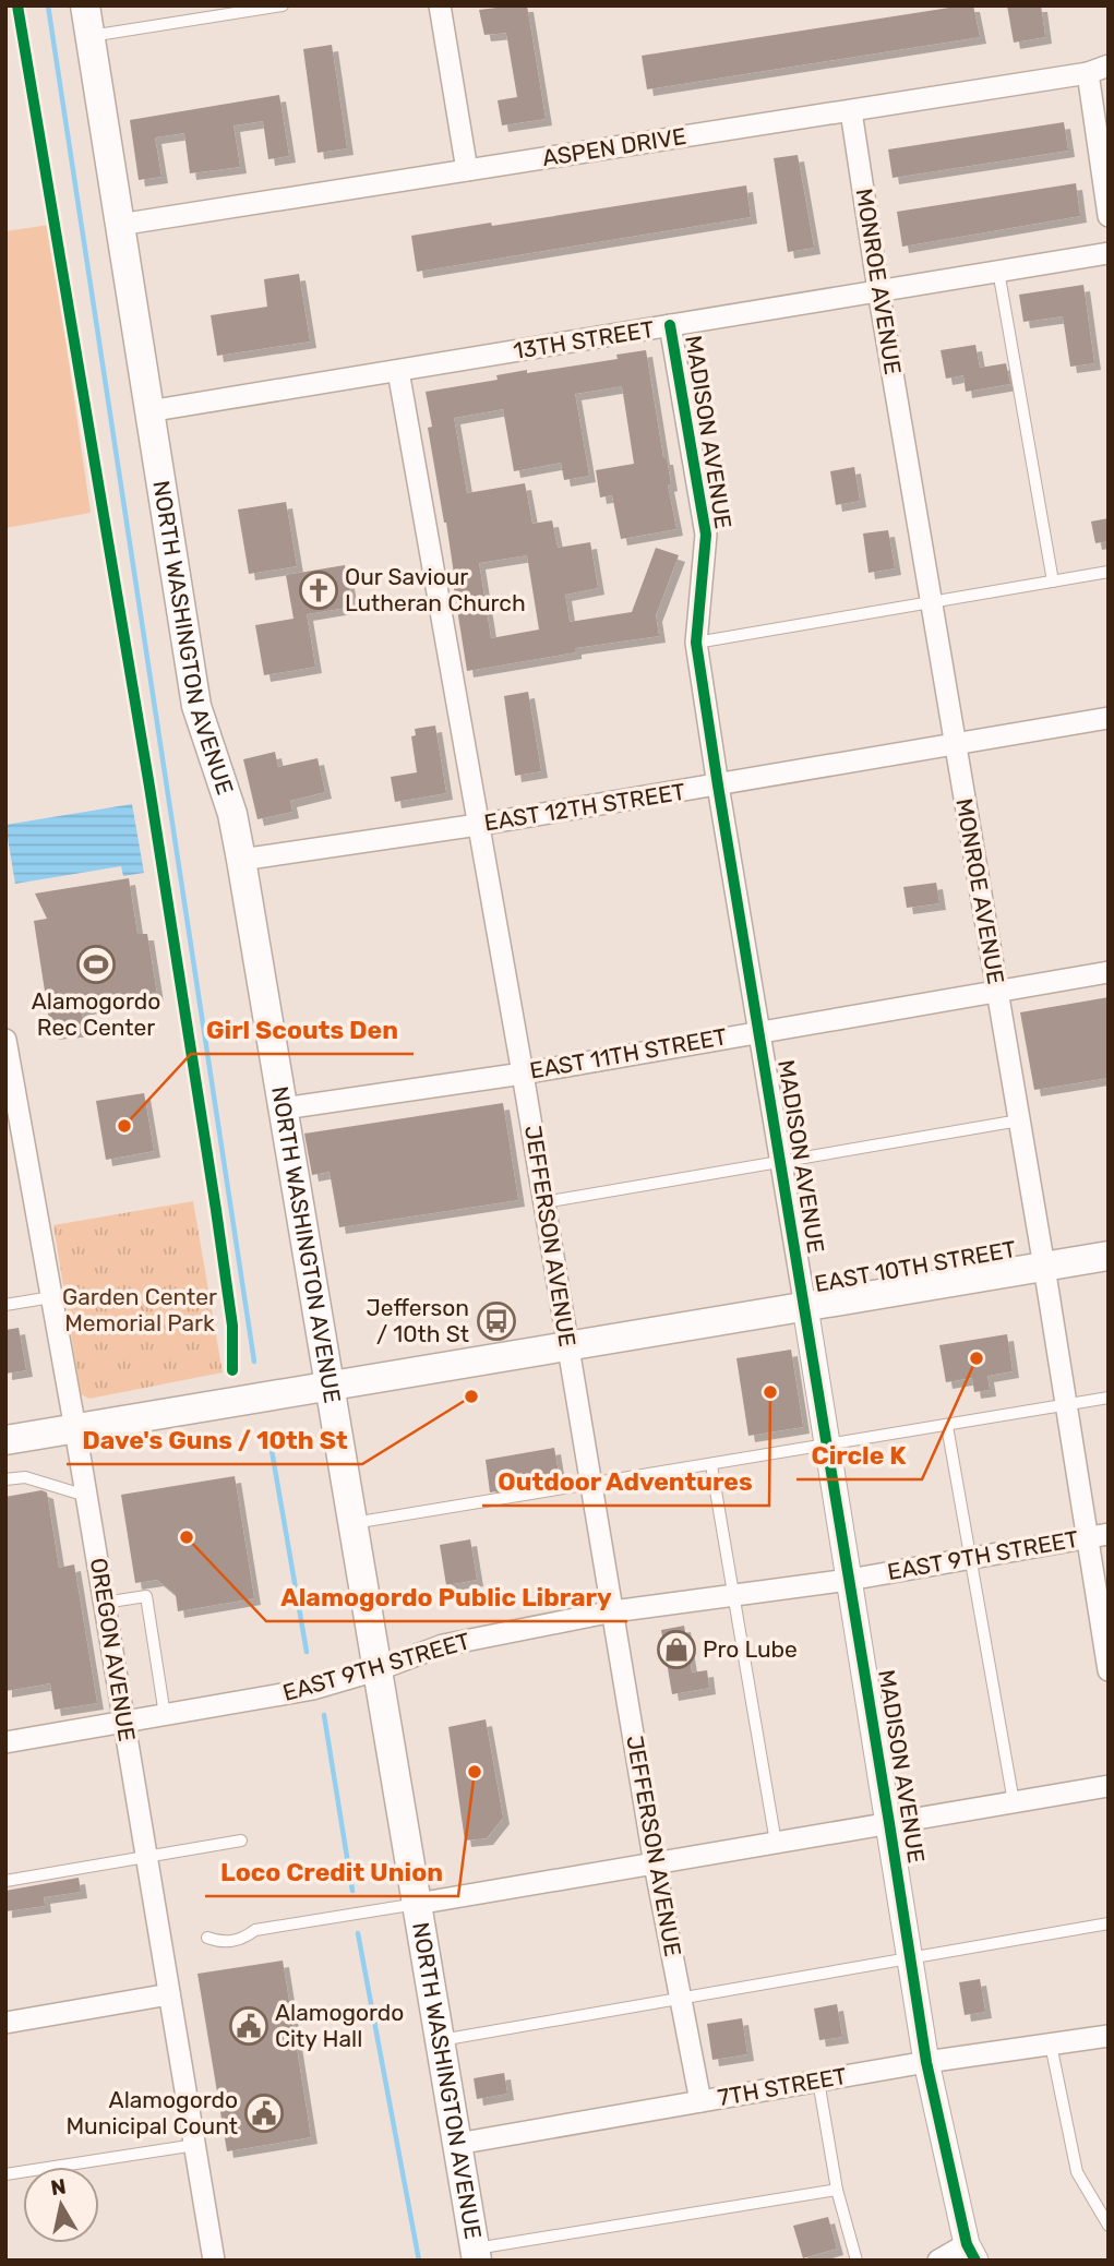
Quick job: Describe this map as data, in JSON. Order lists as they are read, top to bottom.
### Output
{
  "streets": {
    "main road": ["NORTH WASHINGTON AVENUE", "EAST 10TH STREET"],
    "street": [
      "ASPEN DRIVE",
      "MONROE AVENUE",
      "13TH STREET",
      "MADISON AVENUE",
      "EAST 12TH STREET",
      "EAST 11TH STREET",
      "JEFFERSON AVENUE",
      "EAST 9TH STREET",
      "OREGON AVENUE",
      "7TH STREET"
    ]
  },
  "crossings": [
    ["ASPEN DRIVE", "MONROE AVENUE"],
    ["ASPEN DRIVE", "NORTH WASHINGTON AVENUE"],
    ["MONROE AVENUE", "13TH STREET"],
    ["MONROE AVENUE", "EAST 12TH STREET"],
    ["MONROE AVENUE", "EAST 11TH STREET"],
    ["MONROE AVENUE", "EAST 10TH STREET"],
    ["MONROE AVENUE", "EAST 9TH STREET"],
    ["13TH STREET", "MADISON AVENUE"],
    ["13TH STREET", "NORTH WASHINGTON AVENUE"],
    ["13TH STREET", "JEFFERSON AVENUE"],
    ["MADISON AVENUE", "EAST 12TH STREET"],
    ["MADISON AVENUE", "EAST 11TH STREET"],
    ["MADISON AVENUE", "EAST 10TH STREET"],
    ["MADISON AVENUE", "EAST 9TH STREET"],
    ["MADISON AVENUE", "7TH STREET"],
    ["NORTH WASHINGTON AVENUE", "EAST 12TH STREET"],
    ["NORTH WASHINGTON AVENUE", "EAST 11TH STREET"],
    ["NORTH WASHINGTON AVENUE", "EAST 10TH STREET"],
    ["NORTH WASHINGTON AVENUE", "EAST 9TH STREET"],
    ["NORTH WASHINGTON AVENUE", "7TH STREET"],
    ["EAST 12TH STREET", "JEFFERSON AVENUE"],
    ["EAST 11TH STREET", "JEFFERSON AVENUE"],
    ["JEFFERSON AVENUE", "EAST 10TH STREET"],
    ["JEFFERSON AVENUE", "EAST 9TH STREET"],
    ["JEFFERSON AVENUE", "7TH STREET"],
    ["EAST 10TH STREET", "OREGON AVENUE"],
    ["EAST 9TH STREET", "OREGON AVENUE"]
  ],
  "parks": ["Garden Center Memorial Park"],
  "places": {
    "church": ["Our Saviour Lutheran Church"],
    "sports": ["Alamogordo Rec Center"],
    "other": [
      "Girl Scouts Den",
      "Circle K",
      "Outdoor Adventures",
      "Dave's Guns / 10th St",
      "Alamogordo Public Library",
      "Loco Credit Union"
    ],
    "bus stop": ["Jefferson / 10th St"],
    "shop": ["Pro Lube"],
    "public building": ["Alamogordo City Hall", "Alamogordo Municipal Count"]
  },
  "north": "top"
}
